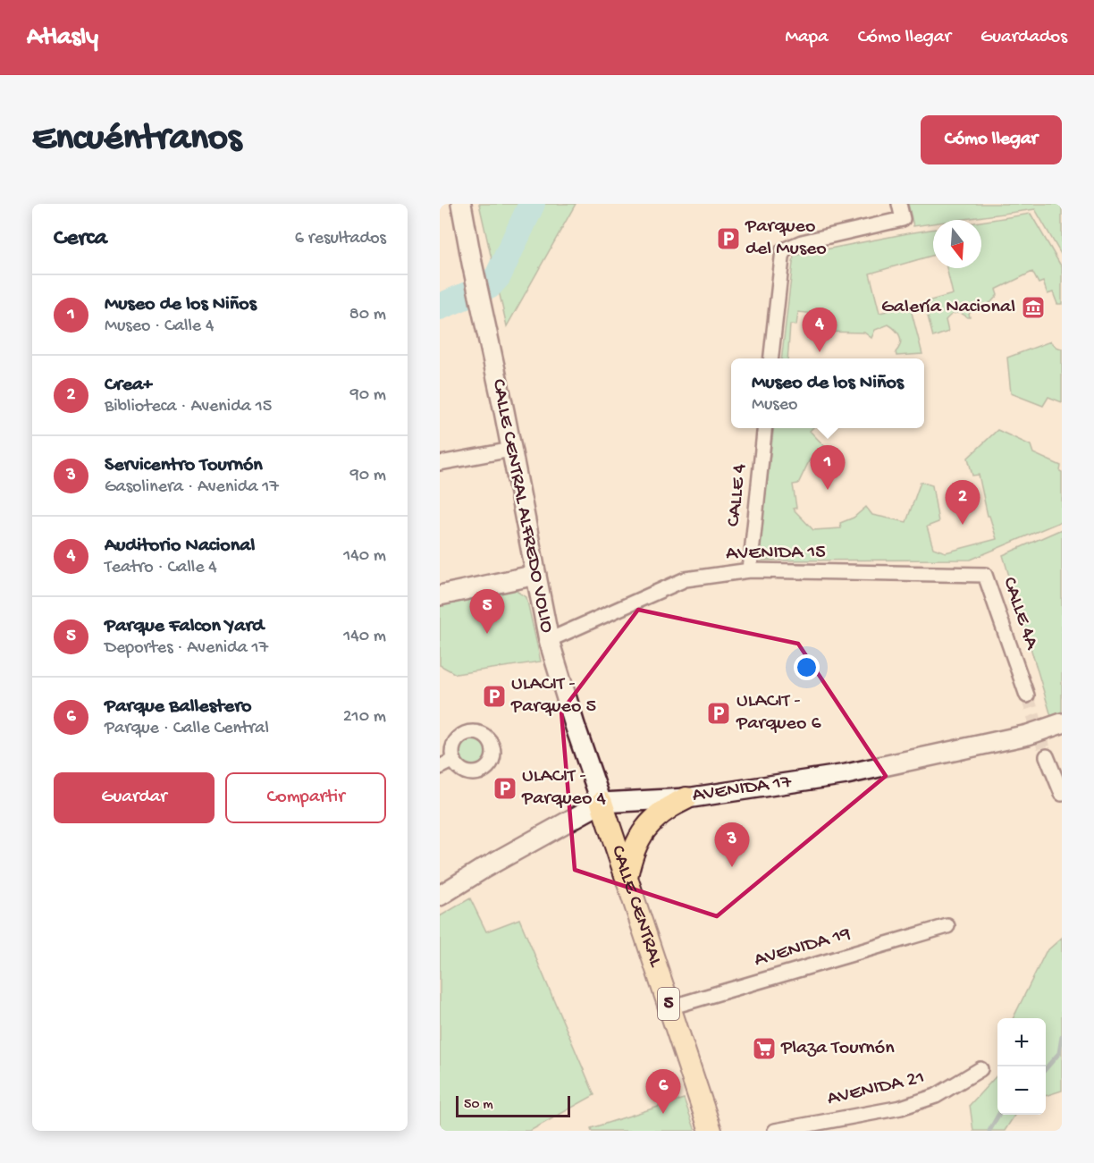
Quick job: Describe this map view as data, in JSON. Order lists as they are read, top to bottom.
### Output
{
  "streets": {
    "main road": ["CALLE CENTRAL", "5"],
    "street": [
      "CALLE 4",
      "CALLE CENTRAL ALFREDO VOLIO",
      "AVENIDA 15",
      "CALLE 4A",
      "AVENIDA 17",
      "AVENIDA 19",
      "AVENIDA 21"
    ]
  },
  "crossings": [
    ["CALLE 4", "AVENIDA 15"],
    ["CALLE CENTRAL ALFREDO VOLIO", "AVENIDA 15"],
    ["CALLE CENTRAL ALFREDO VOLIO", "AVENIDA 17"],
    ["CALLE CENTRAL ALFREDO VOLIO", "CALLE CENTRAL"],
    ["AVENIDA 15", "CALLE 4A"],
    ["AVENIDA 17", "CALLE CENTRAL"],
    ["CALLE CENTRAL", "AVENIDA 19"]
  ],
  "places": {
    "parking": [
      "Parqueo del Museo",
      "ULACIT - Parqueo 5",
      "ULACIT - Parqueo 6",
      "ULACIT - Parqueo 4"
    ],
    "museum": ["Galería Nacional"],
    "supermarket": ["Plaza Tournón"]
  },
  "scale_bar": "50 m",
  "north": "bottom",
  "page": {
    "header": "Atlasly",
    "nav": ["Mapa", "Cómo llegar", "Guardados"],
    "buttons": [
      "Cómo llegar",
      ["Guardar", "Compartir"]
    ],
    "title": "Encuéntranos",
    "heading": ["Cerca", "6 resultados"],
    "list": [
      {
        "mark": "1",
        "name": "Museo de los Niños",
        "note": "Museo · Calle 4",
        "value": "80 m"
      },
      {
        "mark": "2",
        "name": "Crea+",
        "note": "Biblioteca · Avenida 15",
        "value": "90 m"
      },
      {
        "mark": "3",
        "name": "Servicentro Tournón",
        "note": "Gasolinera · Avenida 17",
        "value": "90 m"
      },
      {
        "mark": "4",
        "name": "Auditorio Nacional",
        "note": "Teatro · Calle 4",
        "value": "140 m"
      },
      {
        "mark": "5",
        "name": "Parque Falcon Yard",
        "note": "Deportes · Avenida 17",
        "value": "140 m"
      },
      {
        "mark": "6",
        "name": "Parque Ballestero",
        "note": "Parque · Calle Central",
        "value": "210 m"
      }
    ],
    "pins": [
      "4",
      "1",
      "2",
      "5",
      "3",
      "6"
    ],
    "popup": ["Museo de los Niños", "Museo"],
    "map_buttons": ["+", "−"],
    "scale": "50 m"
  }
}
